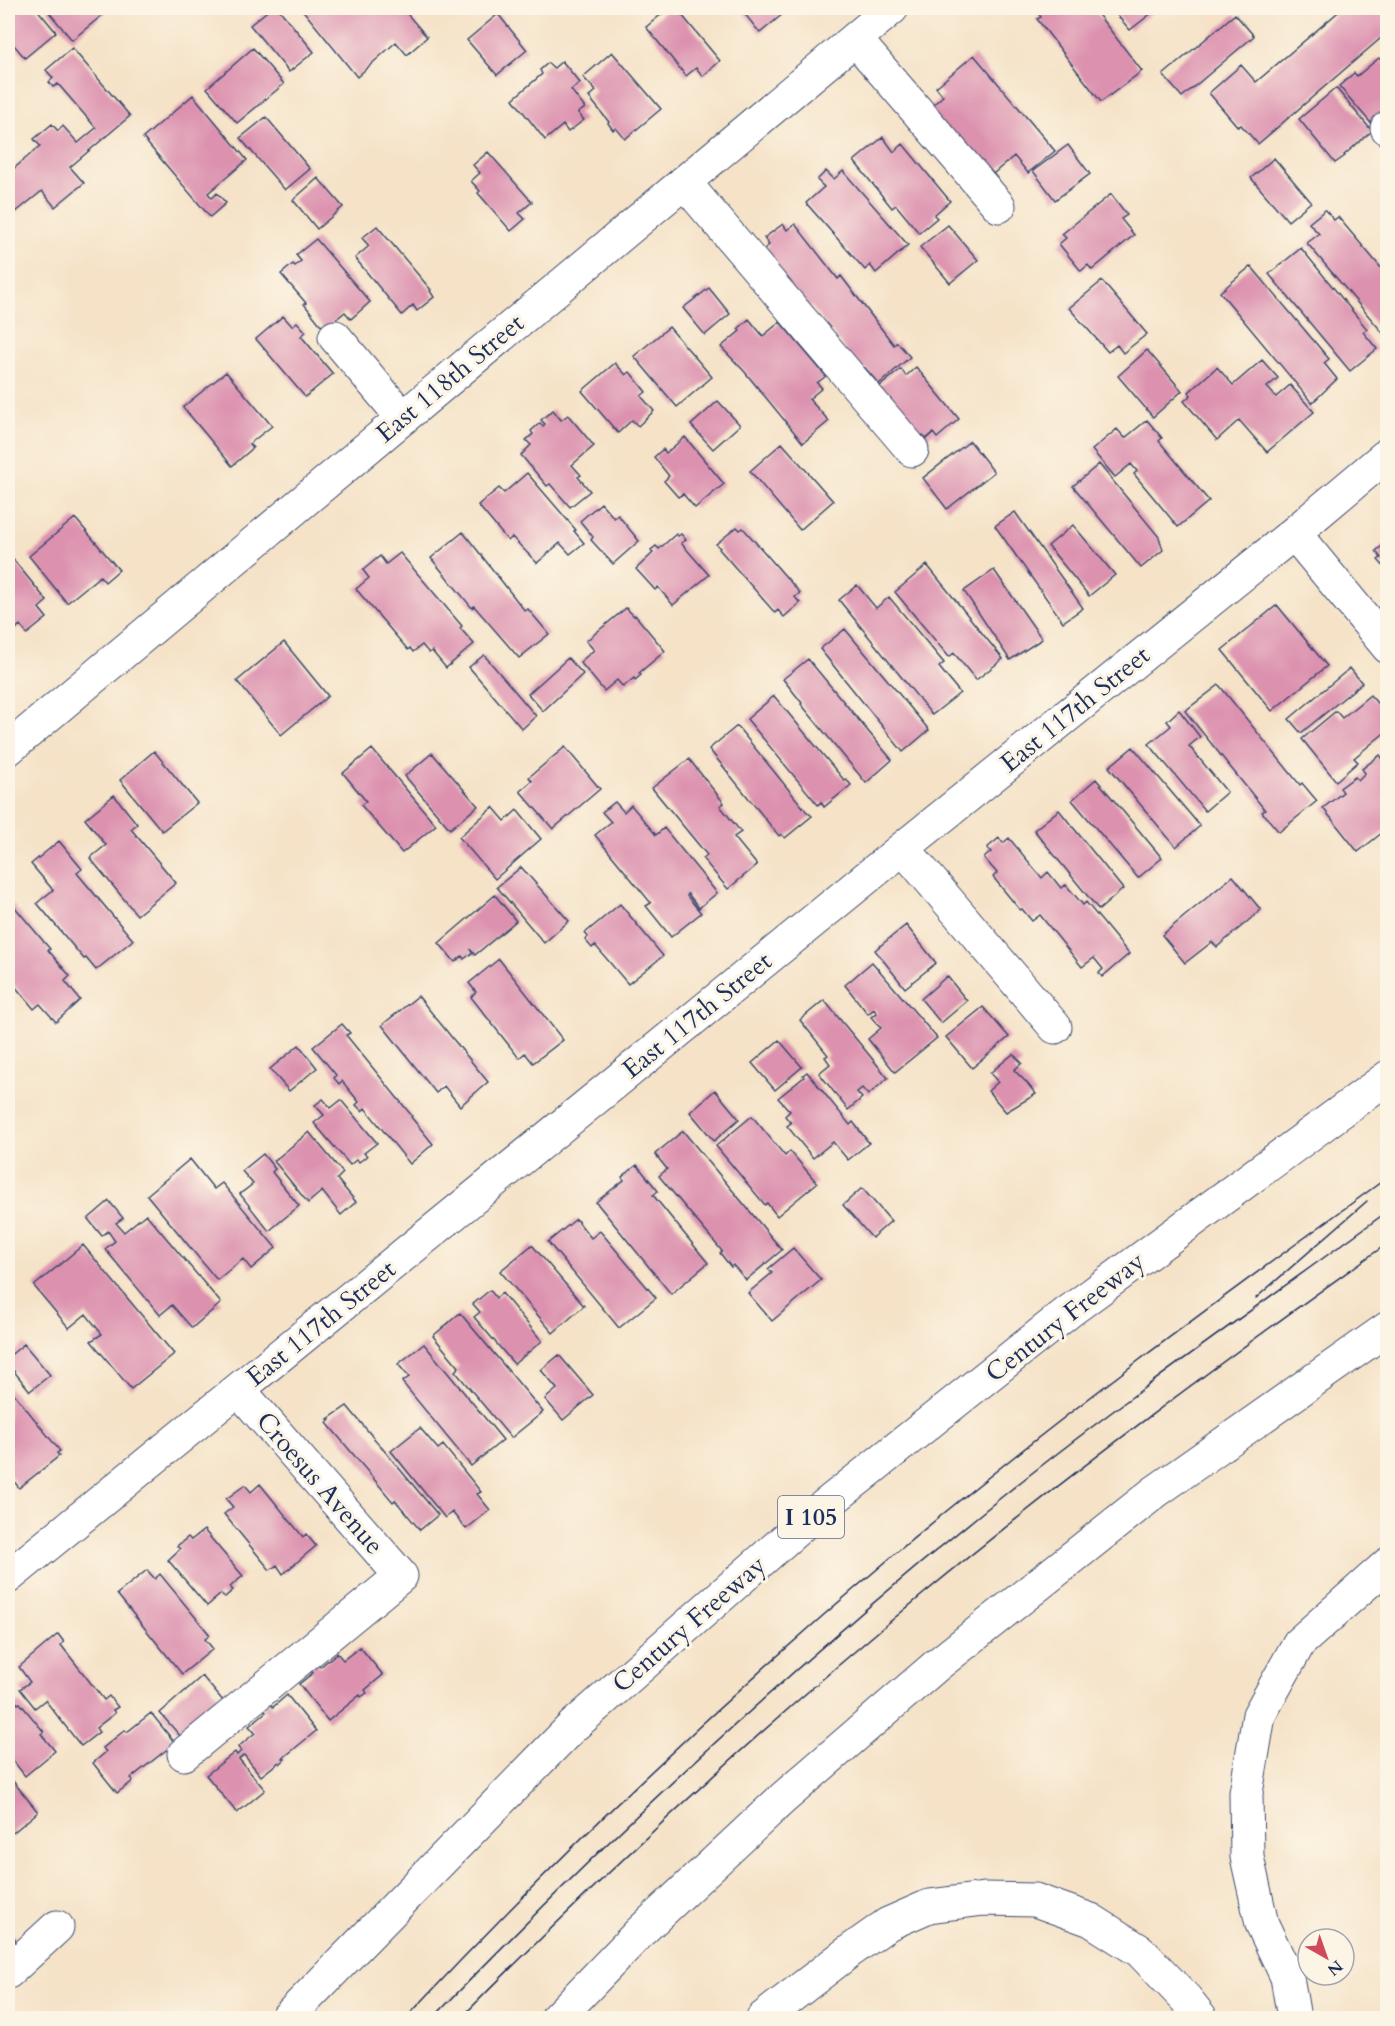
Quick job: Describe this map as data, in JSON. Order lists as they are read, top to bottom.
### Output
{
  "streets": {
    "main road": [
      "East 118th Street",
      "East 117th Street",
      "Century Freeway",
      "Croesus Avenue",
      "I 105"
    ]
  },
  "crossings": [
    ["East 117th Street", "Croesus Avenue"]
  ],
  "north": "bottom right"
}
